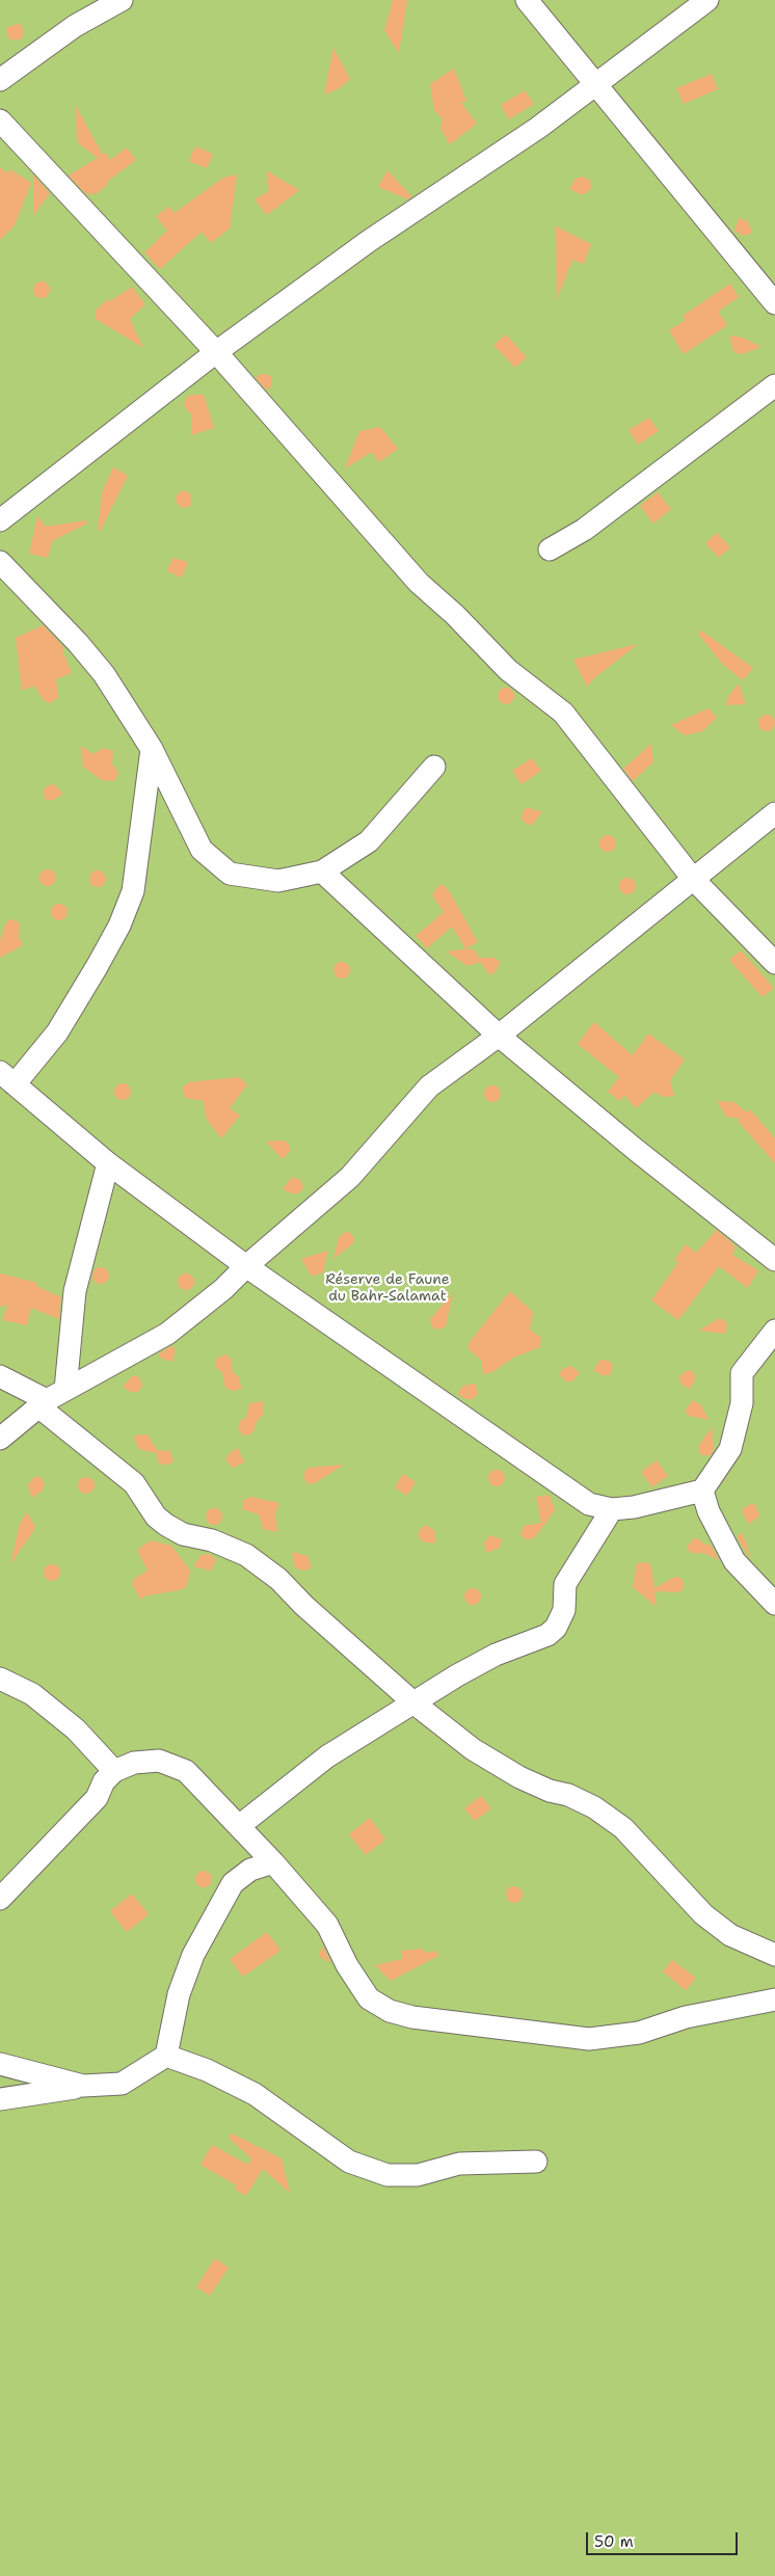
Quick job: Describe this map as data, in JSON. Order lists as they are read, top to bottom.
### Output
{
  "parks": ["Réserve de Faune du Bahr-Salamat"],
  "scale_bar": "50 m"
}
